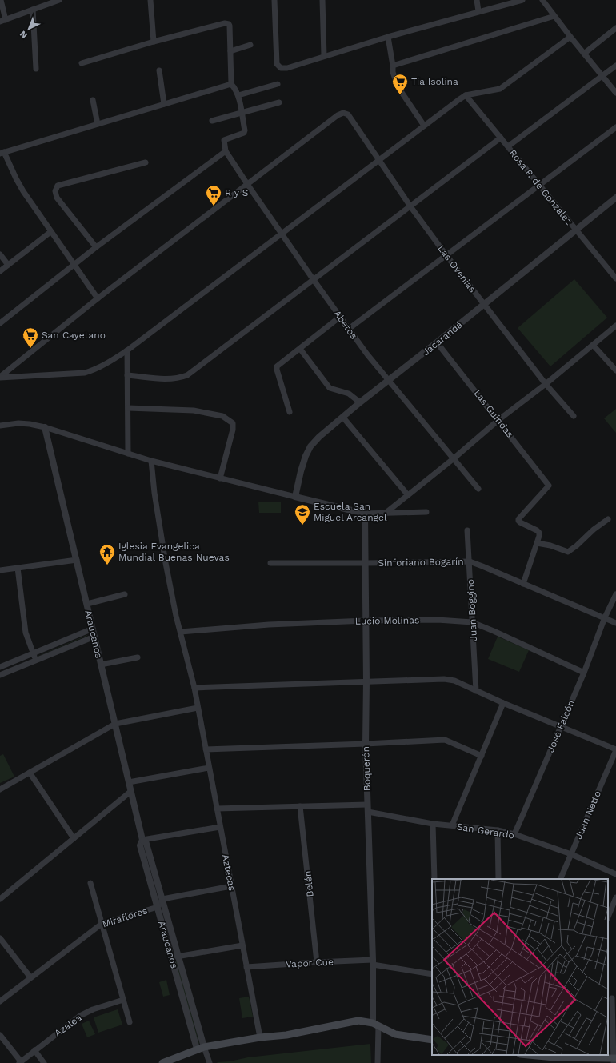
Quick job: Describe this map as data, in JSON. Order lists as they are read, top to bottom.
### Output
{
  "streets": {
    "street": [
      "Rosa P. de Gonzalez",
      "Las Ovenias",
      "Abetos",
      "Jacarandá",
      "Las Guindas",
      "Sinforiano Bogarín",
      "Juan Boggino",
      "Lucio Molinas",
      "Araucanos",
      "José Falcón",
      "Boquerón",
      "Juan Netto",
      "San Gerardo",
      "Aztecas",
      "Belén",
      "Miraflores",
      "Vapor Cue",
      "Azalea"
    ]
  },
  "crossings": [
    ["Rosa P. de Gonzalez", "Jacarandá"],
    ["Las Ovenias", "Abetos"],
    ["Las Ovenias", "Jacarandá"],
    ["Abetos", "Jacarandá"],
    ["Jacarandá", "Las Guindas"],
    ["Sinforiano Bogarín", "Juan Boggino"],
    ["Sinforiano Bogarín", "José Falcón"],
    ["Sinforiano Bogarín", "Boquerón"],
    ["Juan Boggino", "Lucio Molinas"],
    ["Lucio Molinas", "José Falcón"],
    ["Lucio Molinas", "Boquerón"],
    ["Lucio Molinas", "Aztecas"],
    ["Araucanos", "Miraflores"],
    ["José Falcón", "San Gerardo"],
    ["Boquerón", "San Gerardo"],
    ["Boquerón", "Vapor Cue"],
    ["Juan Netto", "San Gerardo"],
    ["Aztecas", "Vapor Cue"],
    ["Belén", "Vapor Cue"]
  ],
  "places": {
    "supermarket": ["Tía Isolina", "R y S", "San Cayetano"],
    "school or university": ["Escuela San Miguel Arcangel"],
    "temple": ["Iglesia Evangelica Mundial Buenas Nuevas"]
  },
  "north": "bottom left"
}
